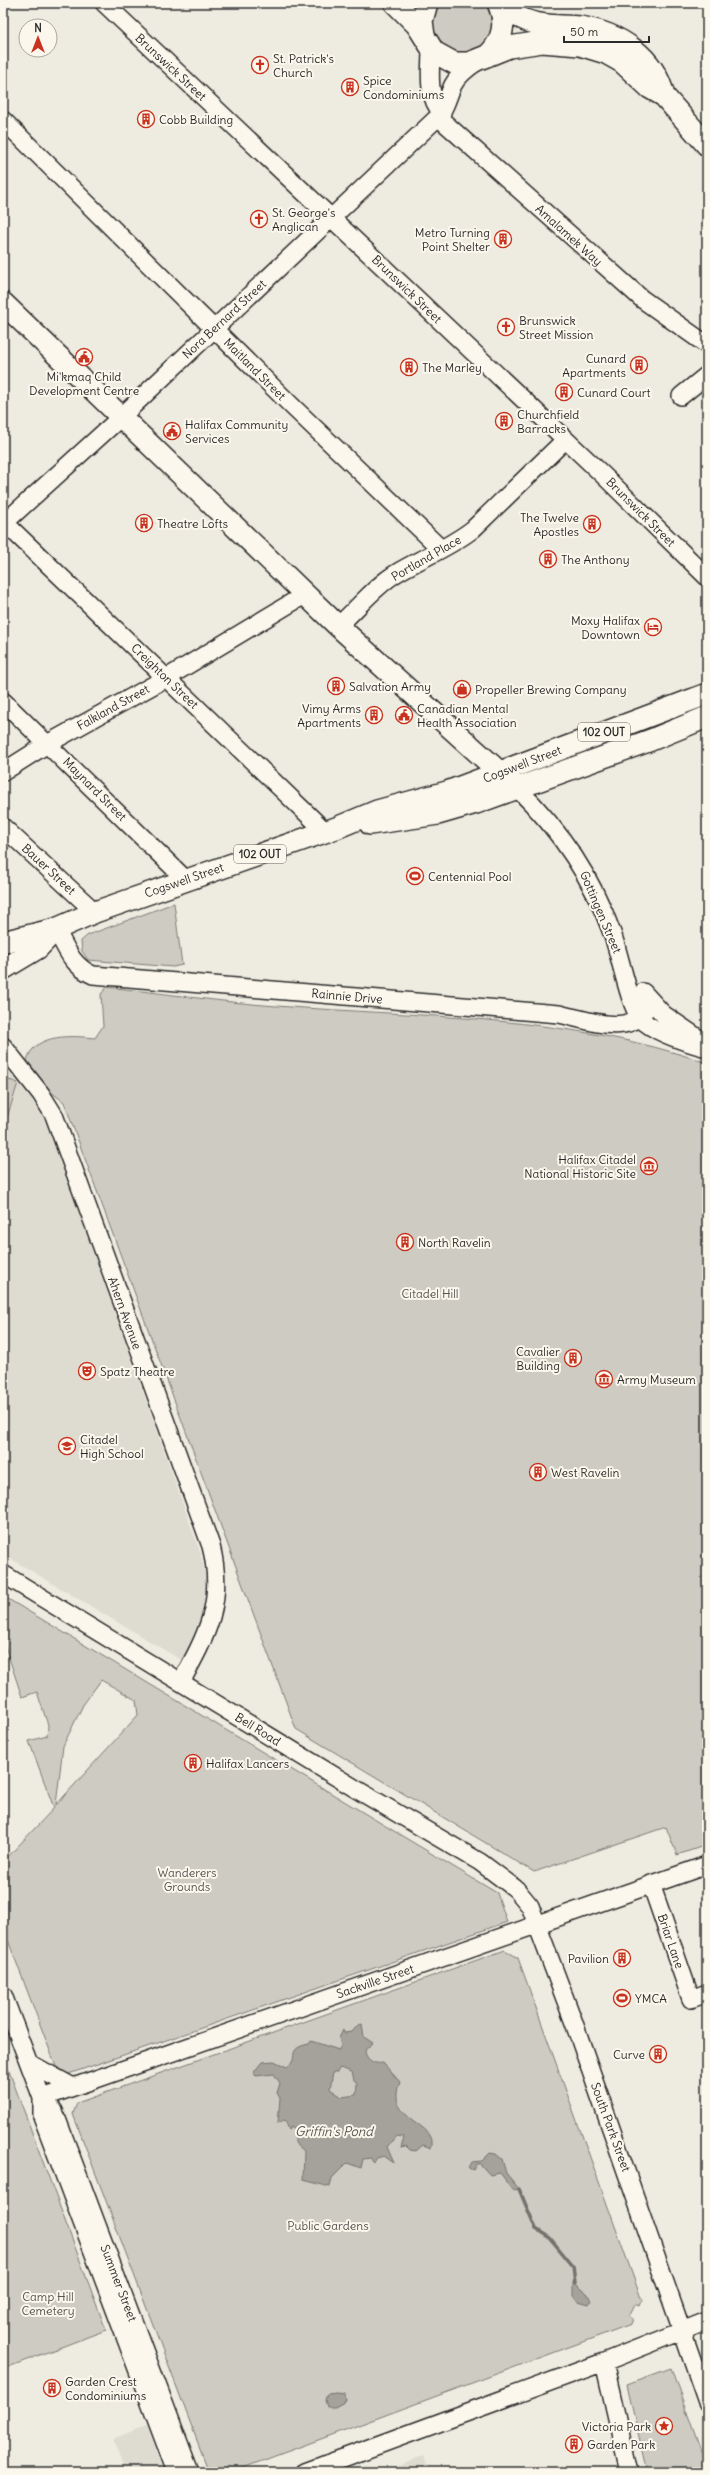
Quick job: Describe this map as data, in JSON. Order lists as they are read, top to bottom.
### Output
{
  "streets": {
    "main road": ["102 OUT", "Cogswell Street"],
    "street": [
      "Brunswick Street",
      "Amalamek Way",
      "Nora Bernard Street",
      "Maitland Street",
      "Portland Place",
      "Creighton Street",
      "Falkland Street",
      "Maynard Street",
      "Bauer Street",
      "Gottingen Street",
      "Rainnie Drive",
      "Ahern Avenue",
      "Bell Road",
      "Briar Lane",
      "Sackville Street",
      "South Park Street",
      "Summer Street"
    ]
  },
  "crossings": [
    ["Brunswick Street", "Nora Bernard Street"],
    ["Brunswick Street", "Portland Place"],
    ["Amalamek Way", "Nora Bernard Street"],
    ["Nora Bernard Street", "Maitland Street"],
    ["Nora Bernard Street", "Creighton Street"],
    ["Maitland Street", "Portland Place"],
    ["Creighton Street", "Falkland Street"],
    ["Creighton Street", "Cogswell Street"],
    ["Falkland Street", "Maynard Street"],
    ["Cogswell Street", "Maynard Street"],
    ["Cogswell Street", "Bauer Street"],
    ["Cogswell Street", "Gottingen Street"],
    ["Cogswell Street", "Rainnie Drive"],
    ["Gottingen Street", "Rainnie Drive"],
    ["Ahern Avenue", "Bell Road"],
    ["Bell Road", "Sackville Street"],
    ["Bell Road", "South Park Street"],
    ["Briar Lane", "Sackville Street"],
    ["Sackville Street", "South Park Street"],
    ["Sackville Street", "Summer Street"]
  ],
  "water": ["Griffin's Pond"],
  "parks": [
    "Citadel Hill",
    "Wanderers Grounds",
    "Public Gardens",
    "Camp Hill Cemetery"
  ],
  "places": {
    "church": ["St. Patrick's Church", "St. George's Anglican", "Brunswick Street Mission"],
    "building": [
      "Spice Condominiums",
      "Cobb Building",
      "Metro Turning Point Shelter",
      "Cunard Apartments",
      "The Marley",
      "Cunard Court",
      "Churchfield Barracks",
      "Theatre Lofts",
      "The Twelve Apostles",
      "The Anthony",
      "Salvation Army",
      "Vimy Arms Apartments",
      "North Ravelin",
      "Cavalier Building",
      "West Ravelin",
      "Halifax Lancers",
      "Pavilion",
      "Curve",
      "Garden Crest Condominiums",
      "Garden Park"
    ],
    "public building": ["Mi'kmaq Child Development Centre", "Halifax Community Services", "Canadian Mental Health Association"],
    "hotel": ["Moxy Halifax Downtown"],
    "shop": ["Propeller Brewing Company"],
    "sports": ["Centennial Pool", "YMCA"],
    "museum": ["Halifax Citadel National Historic Site", "Army Museum"],
    "theatre": ["Spatz Theatre"],
    "school or university": ["Citadel High School"],
    "place": ["Victoria Park"]
  },
  "scale_bar": "50 m",
  "north": "top"
}
